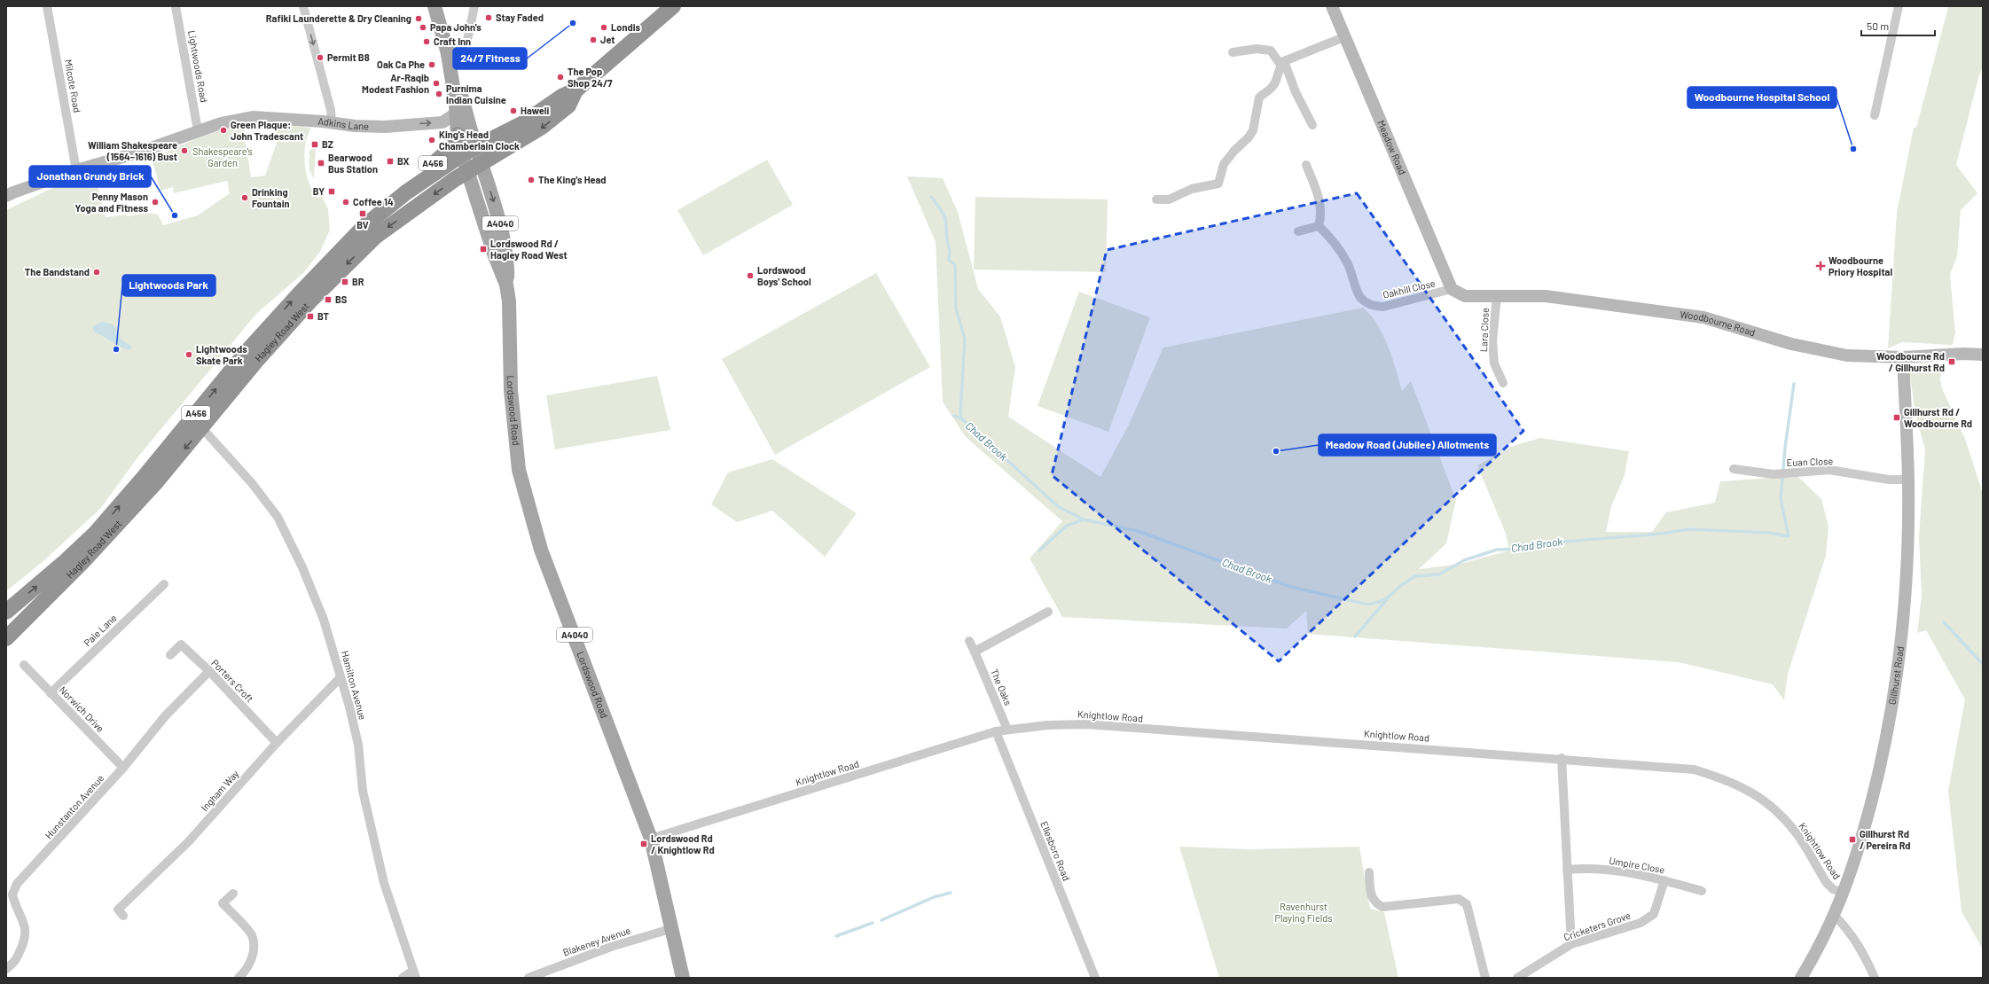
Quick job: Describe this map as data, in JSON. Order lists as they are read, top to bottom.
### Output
{
  "streets": {
    "highway": ["A456", "Hagley Road West"],
    "main road": ["A4040", "Lordswood Road"],
    "street": [
      "Lightwoods Road",
      "Milcote Road",
      "Adkins Lane",
      "Meadow Road",
      "Oakhill Close",
      "Woodbourne Road",
      "Lara Close",
      "Euan Close",
      "Pale Lane",
      "Gillhurst Road",
      "Porters Croft",
      "Hamilton Avenue",
      "The Oaks",
      "Norwich Drive",
      "Knightlow Road",
      "Ingham Way",
      "Hunstanton Avenue",
      "Ellesboro Road",
      "Umpire Close",
      "Cricketers Grove",
      "Blakeney Avenue"
    ]
  },
  "crossings": [
    ["Lightwoods Road", "Adkins Lane"],
    ["Milcote Road", "Adkins Lane"],
    ["Adkins Lane", "Lordswood Road"],
    ["Meadow Road", "Oakhill Close"],
    ["Meadow Road", "Woodbourne Road"],
    ["A456", "Hagley Road West"],
    ["A456", "Lordswood Road"],
    ["Oakhill Close", "Woodbourne Road"],
    ["Woodbourne Road", "Lara Close"],
    ["Woodbourne Road", "Gillhurst Road"],
    ["Hagley Road West", "Lordswood Road"],
    ["Hagley Road West", "Hamilton Avenue"],
    ["Lordswood Road", "Knightlow Road"],
    ["Lordswood Road", "Blakeney Avenue"],
    ["Euan Close", "Gillhurst Road"],
    ["Pale Lane", "Norwich Drive"],
    ["Gillhurst Road", "Knightlow Road"],
    ["Porters Croft", "Ingham Way"],
    ["Porters Croft", "Hunstanton Avenue"],
    ["Hamilton Avenue", "Ingham Way"],
    ["The Oaks", "Knightlow Road"],
    ["Norwich Drive", "Hunstanton Avenue"],
    ["Knightlow Road", "Ellesboro Road"],
    ["Umpire Close", "Cricketers Grove"]
  ],
  "water": ["Chad Brook"],
  "parks": ["Shakespeare's Garden", "Ravenhurst Playing Fields"],
  "places": {
    "other": [
      "Stay Faded",
      "Rafiki Launderette & Dry Cleaning",
      "24/7 Fitness",
      "Papa John's",
      "Londis",
      "Jet",
      "Craft Inn",
      "Permit B8",
      "Oak Ca Phe",
      "The Pop Shop 24/7",
      "Ar-Raqib Modest Fashion",
      "Purnima Indian Cuisine",
      "Haweli",
      "Green Plaque: John Tradescant",
      "King's Head Chamberlain Clock",
      "Woodbourne Hospital School",
      "William Shakespeare (1564–1616) Bust",
      "The King's Head",
      "Drinking Fountain",
      "Penny Mason Yoga and Fitness",
      "Coffee 14",
      "Jonathan Grundy Brick",
      "The Bandstand",
      "Lordswood Boys' School",
      "Lightwoods Park",
      "Lightwoods Skate Park",
      "Meadow Road (Jubilee) Allotments"
    ],
    "transit": [
      "BZ",
      "BX",
      "Bearwood Bus Station",
      "BY",
      "BV",
      "Lordswood Rd / Hagley Road West",
      "BR",
      "BS",
      "BT",
      "Woodbourne Rd / Gillhurst Rd",
      "Gillhurst Rd / Woodbourne Rd",
      "Gillhurst Rd / Pereira Rd",
      "Lordswood Rd / Knightlow Rd"
    ],
    "health": ["Woodbourne Priory Hospital"]
  },
  "scale_bar": "50 m"
}
